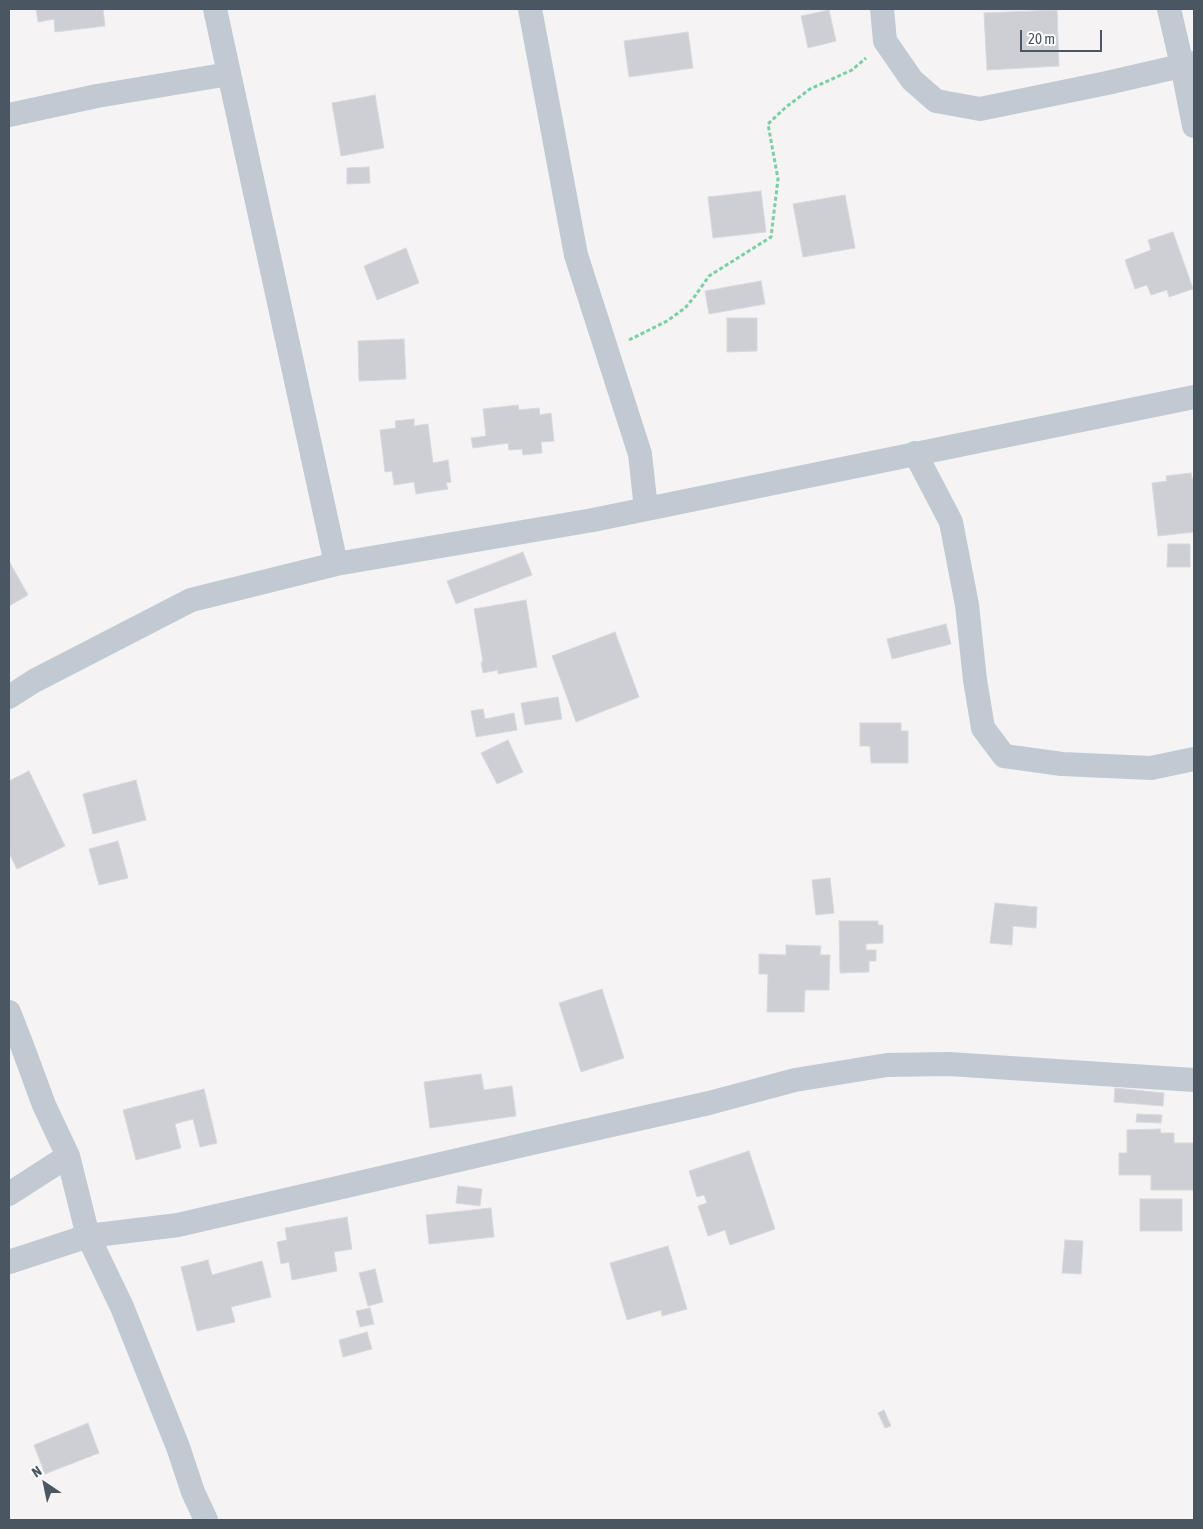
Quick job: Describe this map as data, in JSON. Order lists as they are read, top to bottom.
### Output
{
  "scale_bar": "20 m",
  "north": "top left"
}
